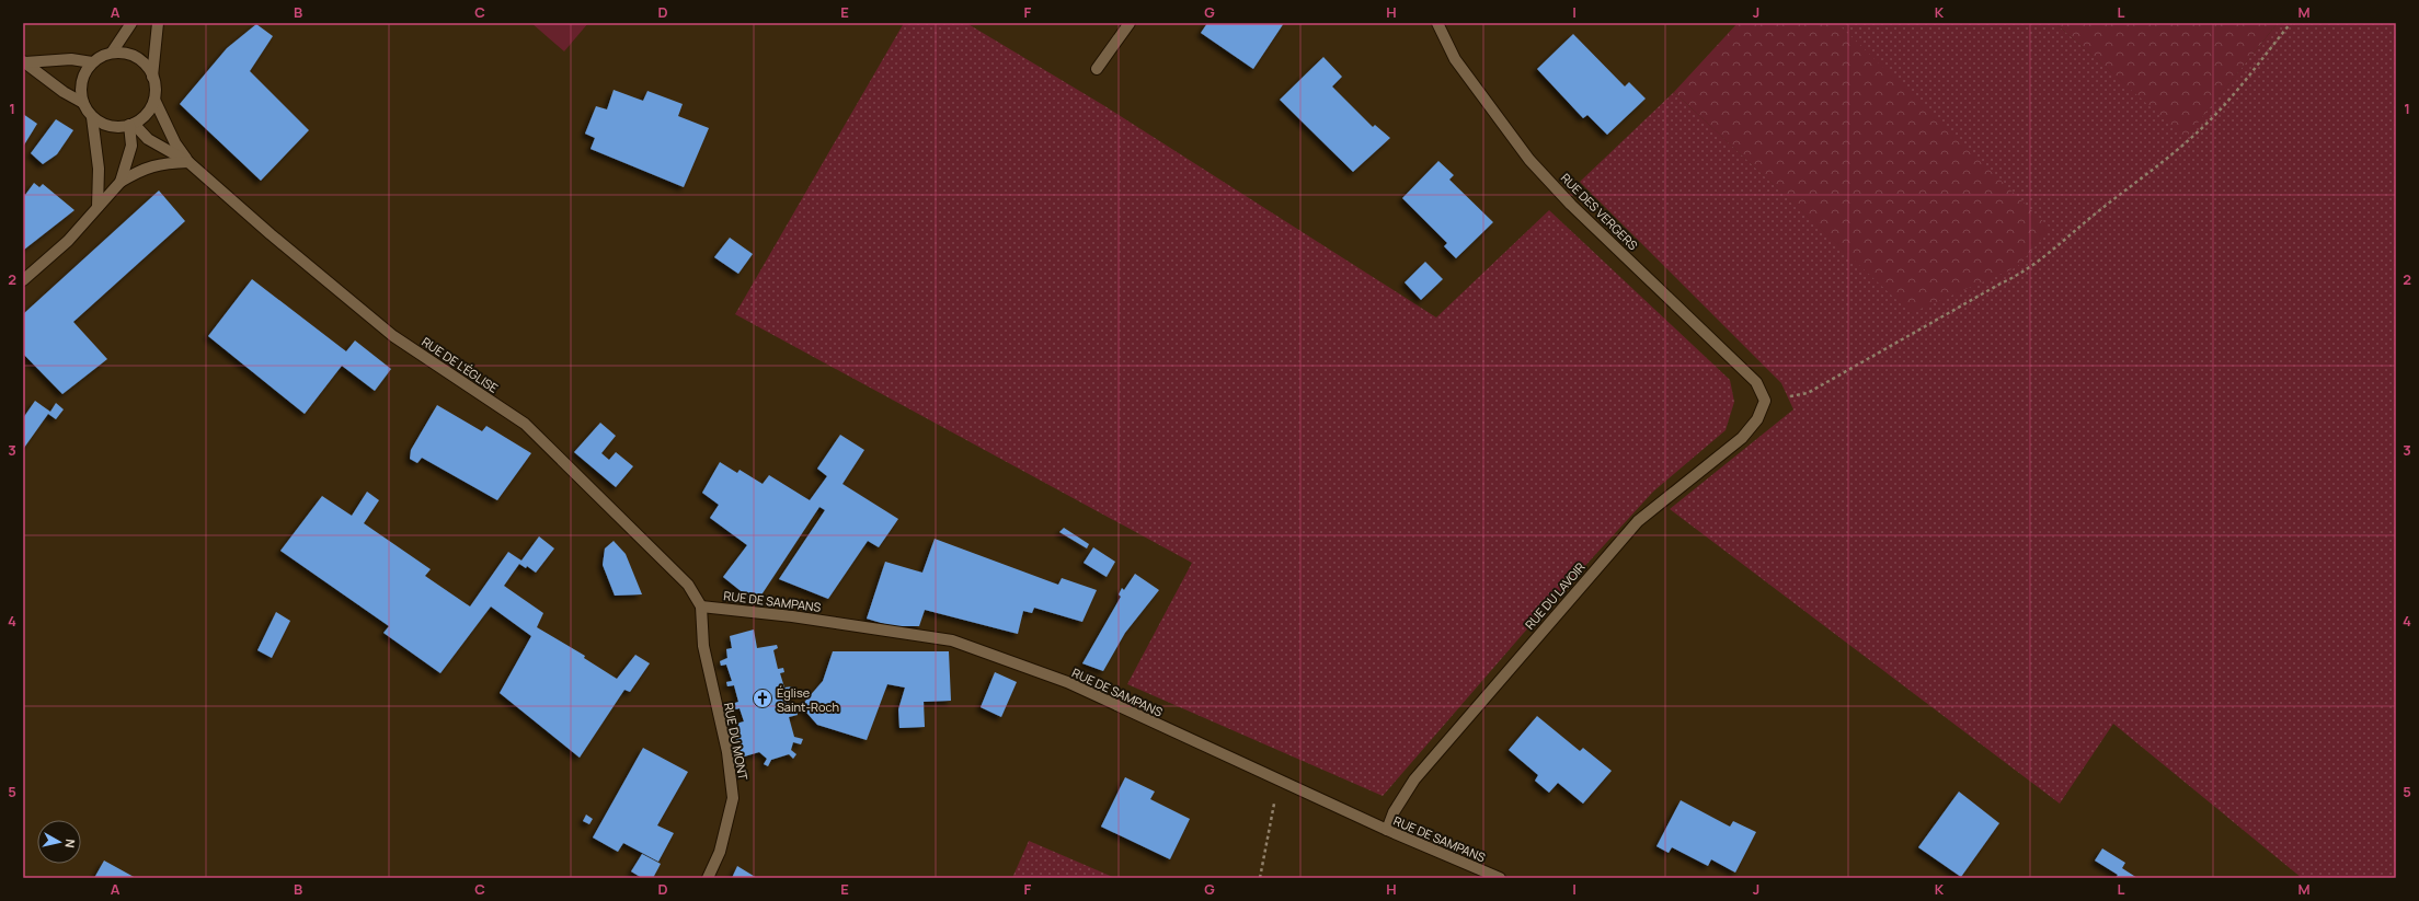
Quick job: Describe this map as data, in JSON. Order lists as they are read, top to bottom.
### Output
{
  "streets": {
    "street": [
      "RUE DES VERGERS",
      "RUE DE L'ÉGLISE",
      "RUE DU LAVOIR",
      "RUE DE SAMPANS",
      "RUE DU MONT"
    ]
  },
  "crossings": [
    ["RUE DES VERGERS", "RUE DU LAVOIR"],
    ["RUE DE L'ÉGLISE", "RUE DE SAMPANS"],
    ["RUE DE L'ÉGLISE", "RUE DU MONT"],
    ["RUE DU LAVOIR", "RUE DE SAMPANS"],
    ["RUE DE SAMPANS", "RUE DU MONT"]
  ],
  "places": {
    "church": ["Église Saint-Roch"]
  },
  "north": "right",
  "grid": {
    "columns": [
      "A",
      "B",
      "C",
      "D",
      "E",
      "F",
      "G",
      "H",
      "I",
      "J",
      "K",
      "L",
      "M"
    ],
    "rows": [
      "1",
      "2",
      "3",
      "4",
      "5"
    ]
  }
}
